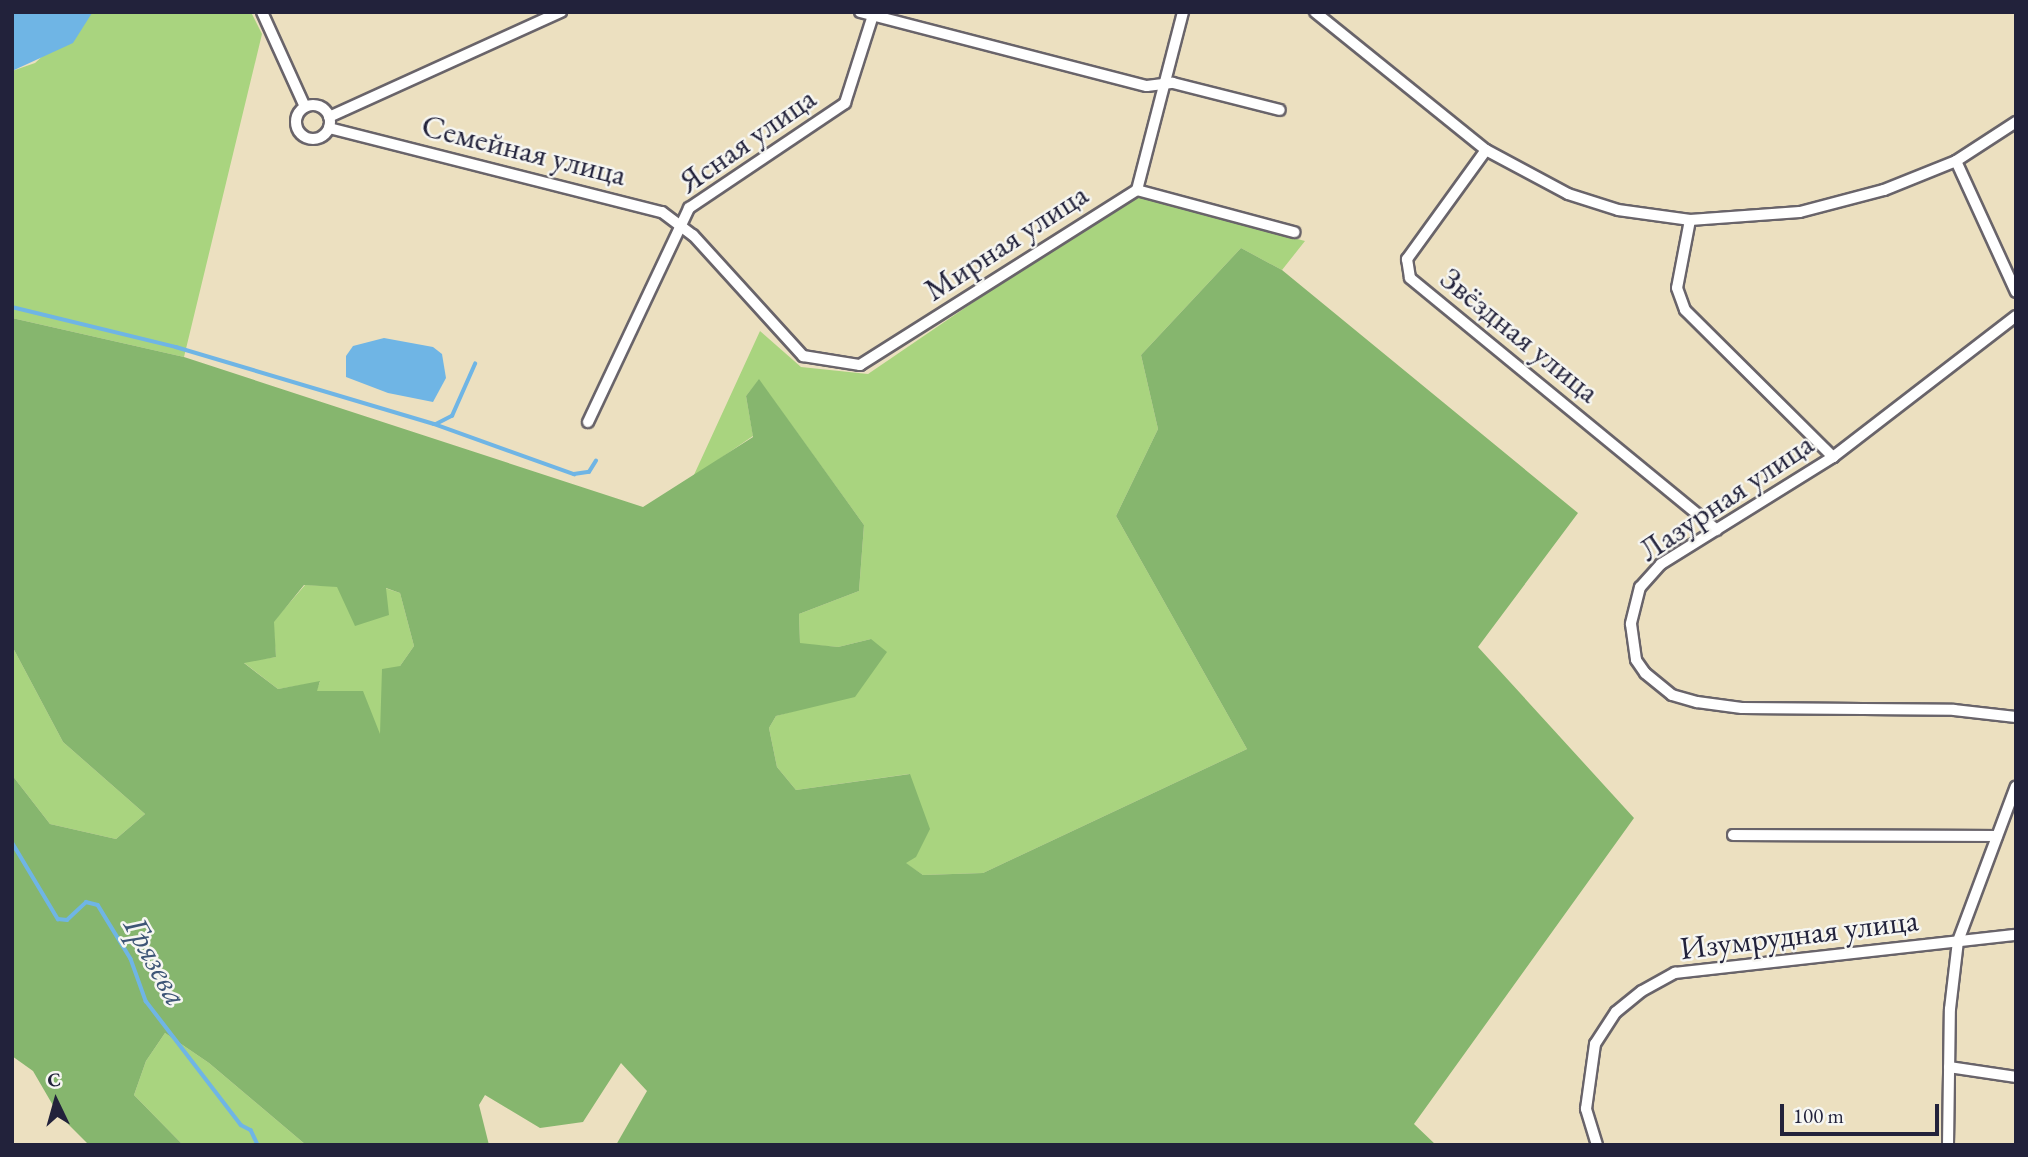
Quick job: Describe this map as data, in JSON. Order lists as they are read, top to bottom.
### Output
{
  "streets": {
    "street": [
      "Ясная улица",
      "Семейная улица",
      "Мирная улица",
      "Звёздная улица",
      "Лазурная улица",
      "Изумрудная улица"
    ]
  },
  "crossings": [
    ["Ясная улица", "Семейная улица"],
    ["Семейная улица", "Мирная улица"],
    ["Звёздная улица", "Лазурная улица"]
  ],
  "water": ["Грязева"],
  "scale_bar": "100 m",
  "north": "top"
}
